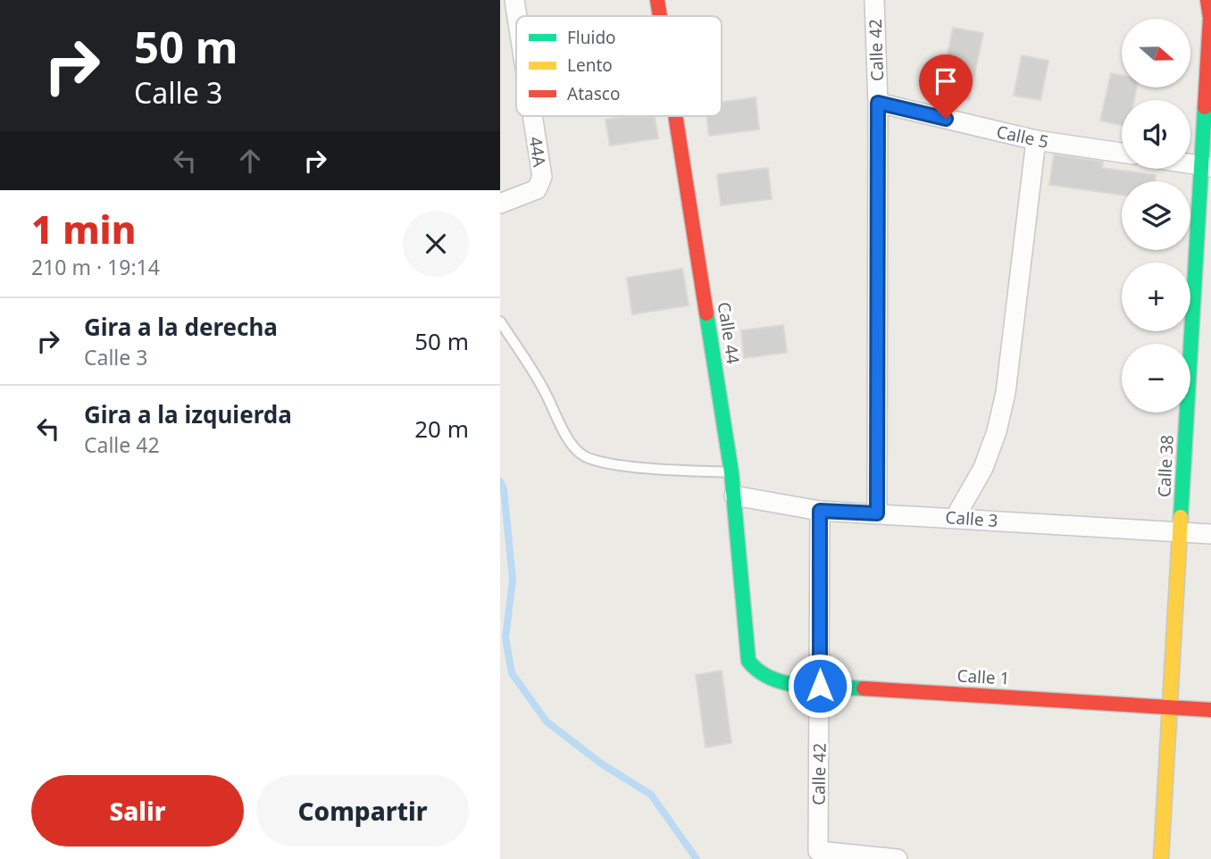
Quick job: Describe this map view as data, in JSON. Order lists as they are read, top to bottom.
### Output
{
  "streets": {
    "street": [
      "Calle 42",
      "Calle 5",
      "44A",
      "Calle 44",
      "Calle 38",
      "Calle 3",
      "Calle 1"
    ]
  },
  "crossings": [
    ["Calle 42", "Calle 5"],
    ["Calle 42", "Calle 3"],
    ["Calle 42", "Calle 1"],
    ["Calle 44", "Calle 3"],
    ["Calle 44", "Calle 1"],
    ["Calle 38", "Calle 3"],
    ["Calle 38", "Calle 1"]
  ],
  "legend": ["Fluido", "Lento", "Atasco"],
  "north": "right",
  "page": {
    "turn": ["50 m", "Calle 3"],
    "map_buttons": ["+", "−"],
    "heading": ["1 min", "210 m · 19:14"],
    "list": [
      {
        "name": "Gira a la derecha",
        "note": "Calle 3",
        "value": "50 m"
      },
      {
        "name": "Gira a la izquierda",
        "note": "Calle 42",
        "value": "20 m"
      }
    ],
    "buttons": ["Salir", "Compartir"]
  }
}
